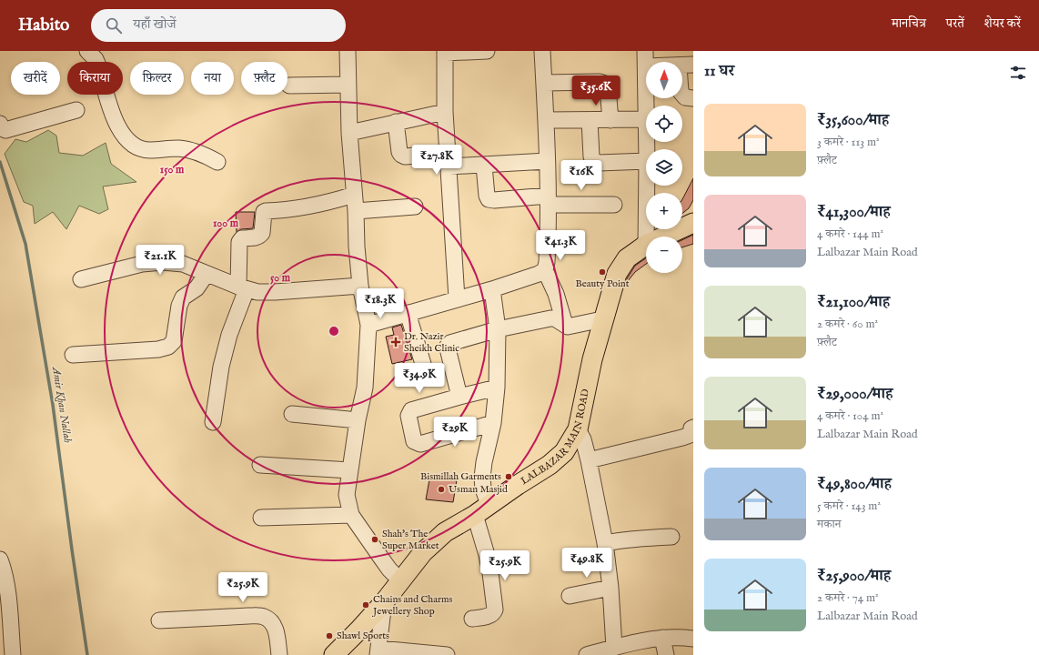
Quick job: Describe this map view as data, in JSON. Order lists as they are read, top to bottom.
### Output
{
  "streets": {
    "main road": ["LALBAZAR MAIN ROAD"]
  },
  "water": ["Amir Khan Nallah"],
  "places": {
    "other": [
      "Beauty Point",
      "Bismillah Garments",
      "Usman Masjid",
      "Shah's The Super Market",
      "Chains and Charms Jewellery Shop",
      "Shawl Sports"
    ],
    "health": ["Dr. Nazir Sheikh Clinic"]
  },
  "north": "top",
  "page": {
    "header": "Habito",
    "search": "यहाँ खोजें",
    "nav": ["मानचित्र", "परतें", "शेयर करें"],
    "heading": "11 घर",
    "map_buttons": ["+", "−"],
    "chip": [
      "खरीदें",
      "किराया",
      "फ़िल्टर",
      "नया",
      "फ़्लैट"
    ],
    "price": [
      "₹35.6K",
      "₹27.8K",
      "₹16K",
      "₹41.3K",
      "₹21.1K",
      "₹18.3K",
      "₹34.9K",
      "₹29K",
      "₹49.8K",
      "₹25.9K",
      "₹25.9K"
    ],
    "list": [
      {
        "name": "₹35,600/माह",
        "note": "3 कमरे · 113 m² · फ़्लैट"
      },
      {
        "name": "₹41,300/माह",
        "note": "4 कमरे · 144 m² · Lalbazar Main Road"
      },
      {
        "name": "₹21,100/माह",
        "note": "2 कमरे · 60 m² · फ़्लैट"
      },
      {
        "name": "₹29,000/माह",
        "note": "4 कमरे · 104 m² · Lalbazar Main Road"
      },
      {
        "name": "₹49,800/माह",
        "note": "5 कमरे · 143 m² · मकान"
      },
      {
        "name": "₹25,900/माह",
        "note": "2 कमरे · 74 m² · Lalbazar Main Road"
      }
    ]
  },
  "rings": ["150 m", "100 m", "50 m"]
}
